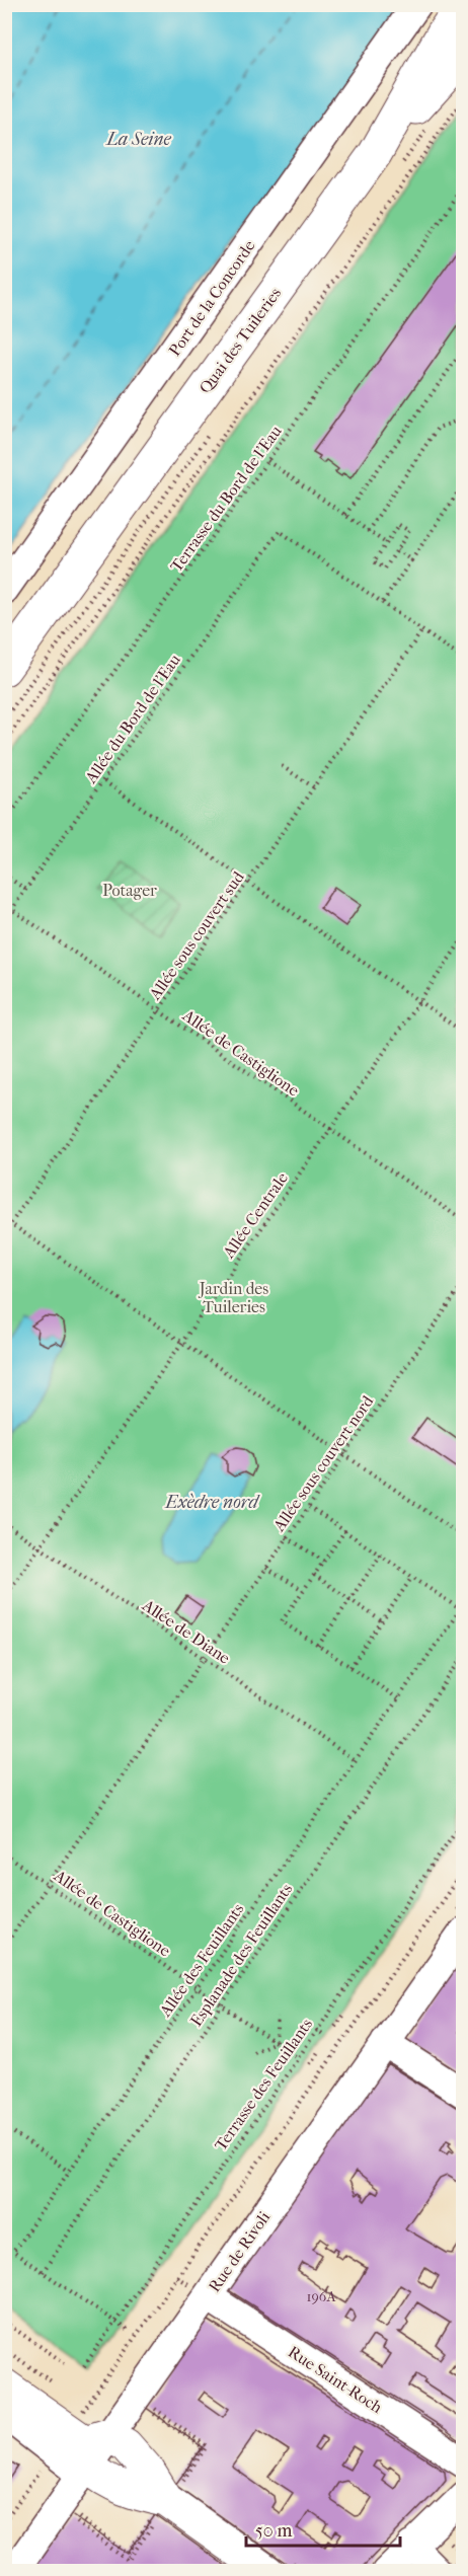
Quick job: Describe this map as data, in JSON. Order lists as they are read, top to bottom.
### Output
{
  "streets": {
    "main road": ["Quai des Tuileries"],
    "street": ["Port de la Concorde", "Rue de Rivoli", "Rue Saint-Roch"],
    "path": [
      "Terrasse du Bord de l'Eau",
      "Allée du Bord de l'Eau",
      "Allée sous couvert sud",
      "Allée de Castiglione",
      "Allée Centrale",
      "Allée sous couvert nord",
      "Allée de Diane",
      "Esplanade des Feuillants",
      "Allée des Feuillants",
      "Terrasse des Feuillants"
    ]
  },
  "crossings": [
    ["Allée du Bord de l'Eau", "Allée de Castiglione"],
    ["Allée sous couvert sud", "Allée de Castiglione"],
    ["Allée de Castiglione", "Allée Centrale"],
    ["Allée de Castiglione", "Allée sous couvert nord"],
    ["Allée de Castiglione", "Esplanade des Feuillants"],
    ["Allée de Castiglione", "Allée des Feuillants"],
    ["Allée de Castiglione", "Terrasse des Feuillants"],
    ["Allée Centrale", "Allée de Diane"],
    ["Allée sous couvert nord", "Allée de Diane"],
    ["Allée de Diane", "Allée des Feuillants"],
    ["Esplanade des Feuillants", "Allée des Feuillants"],
    ["Allée des Feuillants", "Terrasse des Feuillants"],
    ["Rue de Rivoli", "Rue Saint-Roch"]
  ],
  "water": ["La Seine", "Exèdre nord"],
  "parks": ["Potager", "Jardin des Tuileries"],
  "house_numbers": ["196A"],
  "scale_bar": "50 m"
}
